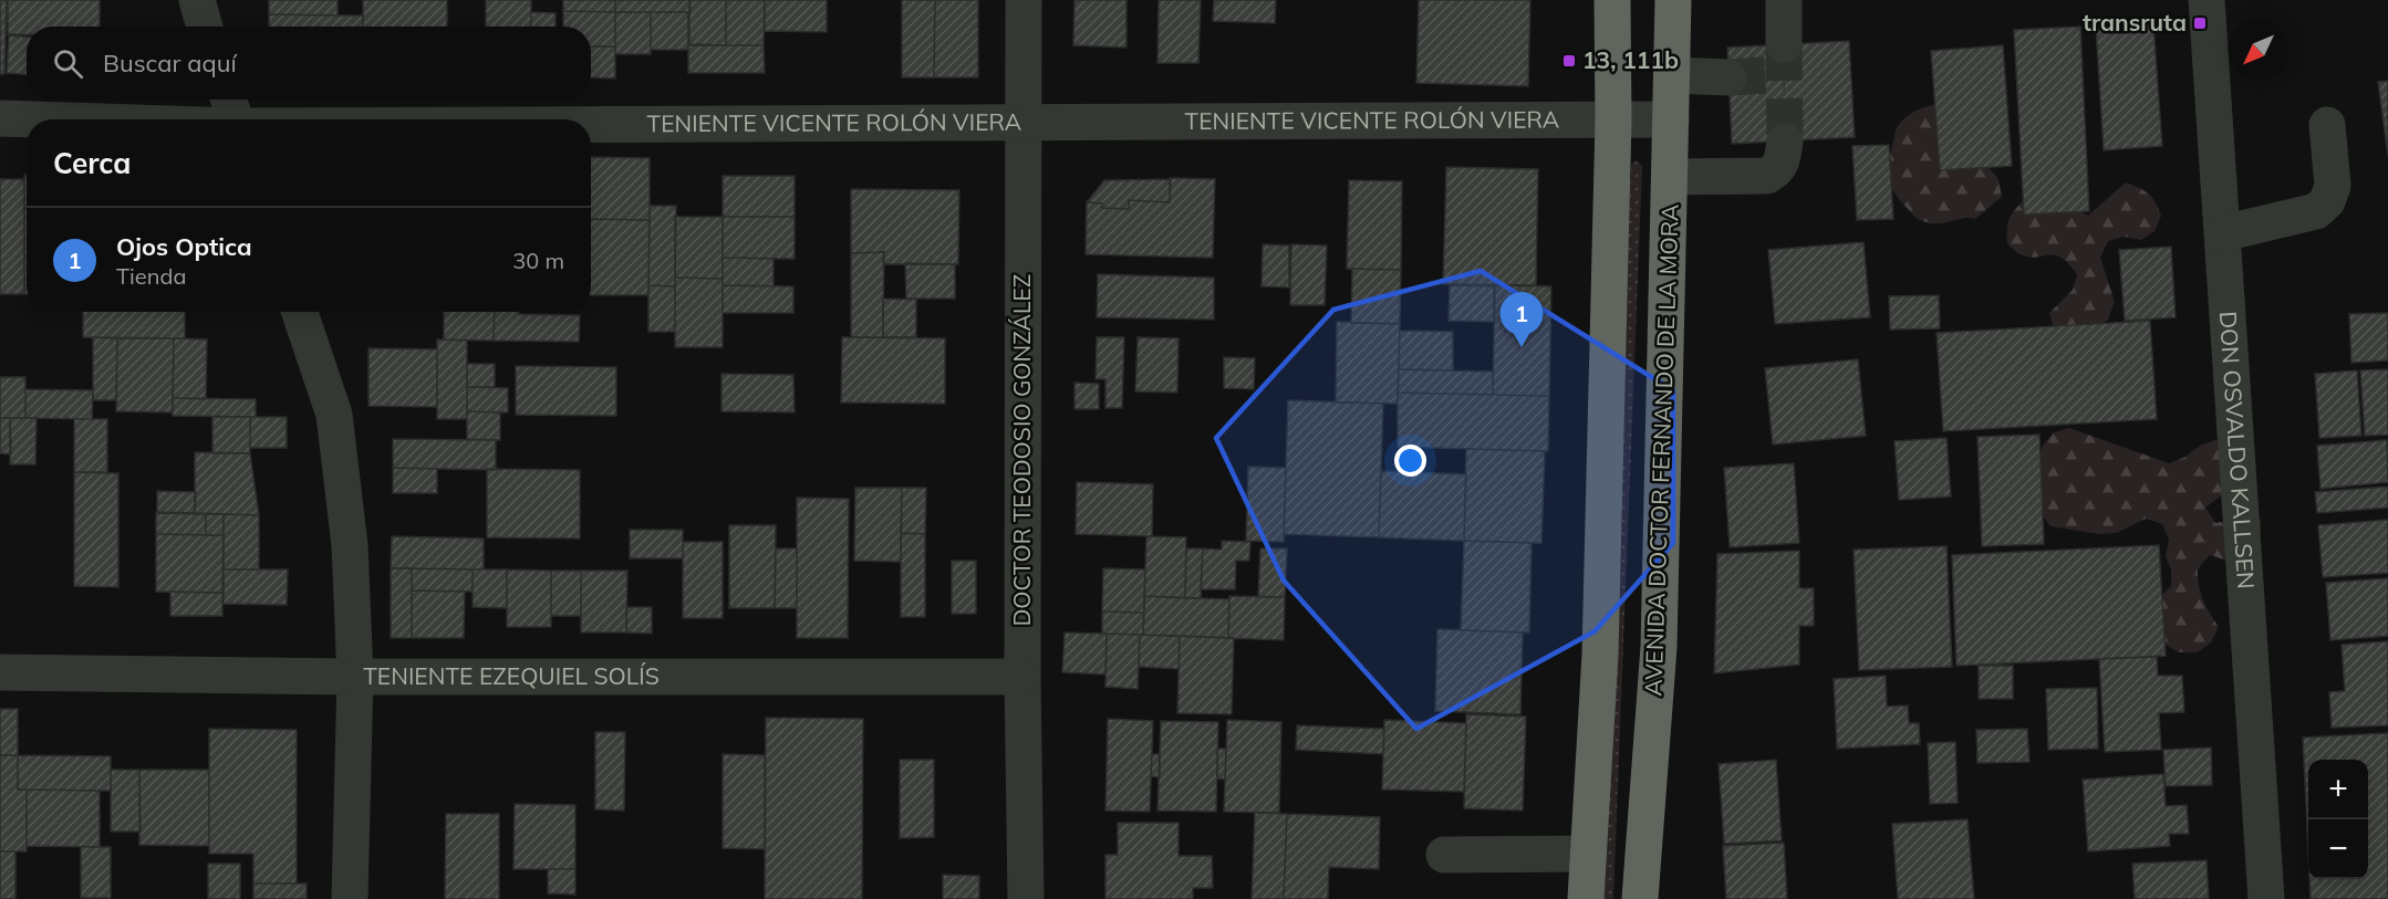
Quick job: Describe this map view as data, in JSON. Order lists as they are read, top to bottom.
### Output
{
  "streets": {
    "highway": ["AVENIDA DOCTOR FERNANDO DE LA MORA"],
    "street": [
      "TENIENTE VICENTE ROLÓN VIERA",
      "DON OSVALDO KALLSEN",
      "DOCTOR TEODOSIO GONZÁLEZ",
      "TENIENTE EZEQUIEL SOLÍS"
    ]
  },
  "crossings": [
    ["TENIENTE VICENTE ROLÓN VIERA", "DOCTOR TEODOSIO GONZÁLEZ"],
    ["TENIENTE VICENTE ROLÓN VIERA", "AVENIDA DOCTOR FERNANDO DE LA MORA"],
    ["DOCTOR TEODOSIO GONZÁLEZ", "TENIENTE EZEQUIEL SOLÍS"]
  ],
  "places": {
    "transit": ["transruta", "13, 111b"]
  },
  "north": "bottom left",
  "page": {
    "search": "Buscar aquí",
    "heading": "Cerca",
    "list": [
      {
        "mark": "1",
        "name": "Ojos Optica",
        "note": "Tienda",
        "value": "30 m"
      }
    ],
    "pins": "1",
    "map_buttons": ["+", "−"]
  }
}
